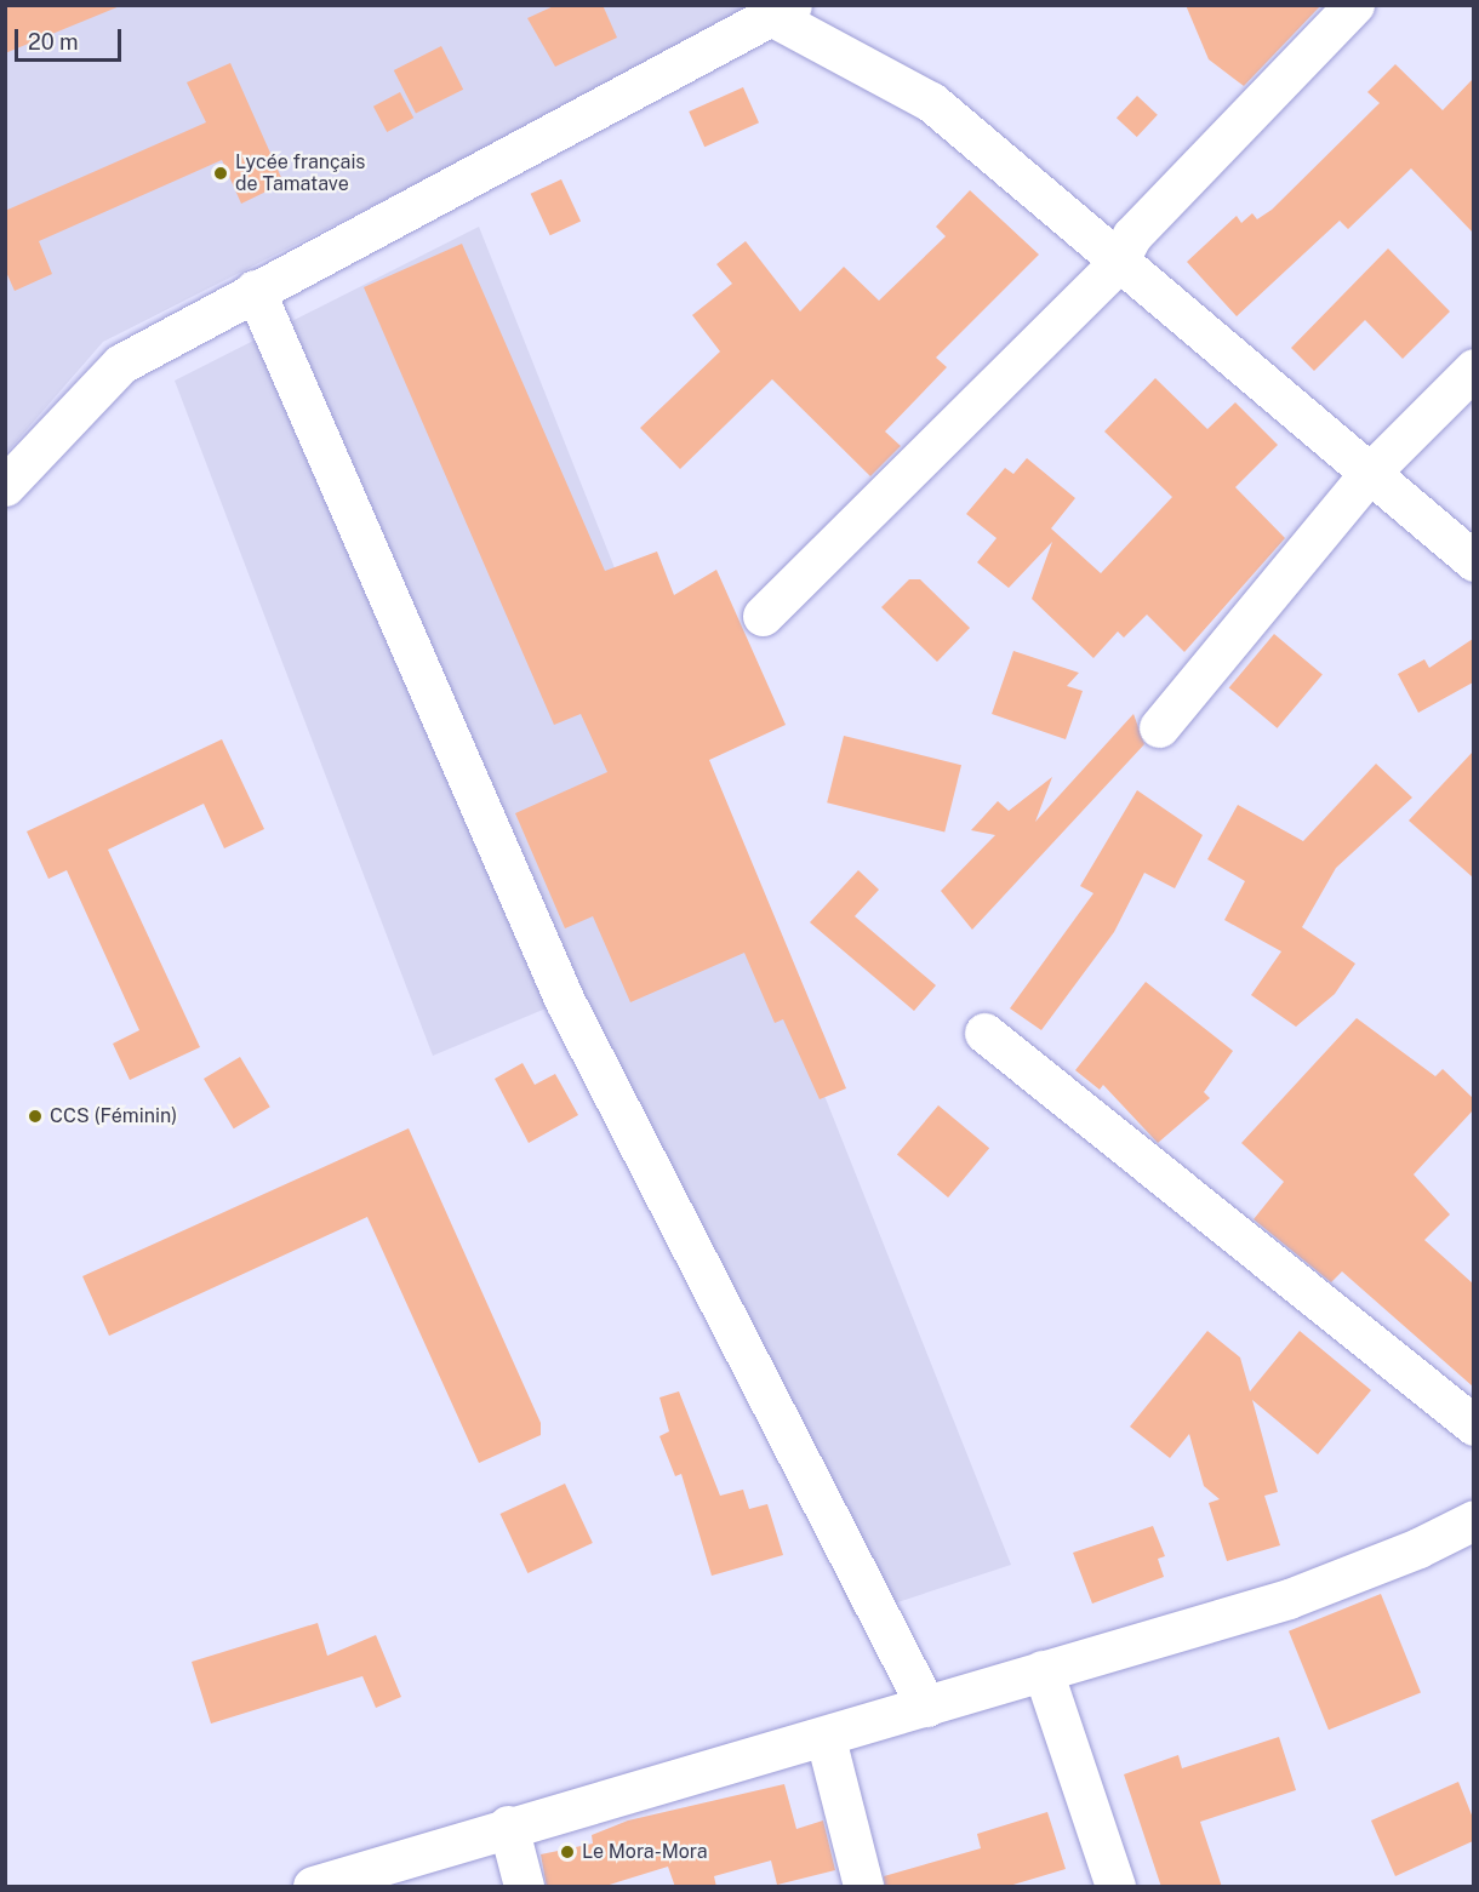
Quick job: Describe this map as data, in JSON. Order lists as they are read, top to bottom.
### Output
{
  "places": ["Lycée français de Tamatave", "CCS (Féminin)", "Le Mora-Mora"],
  "scale_bar": "20 m"
}
